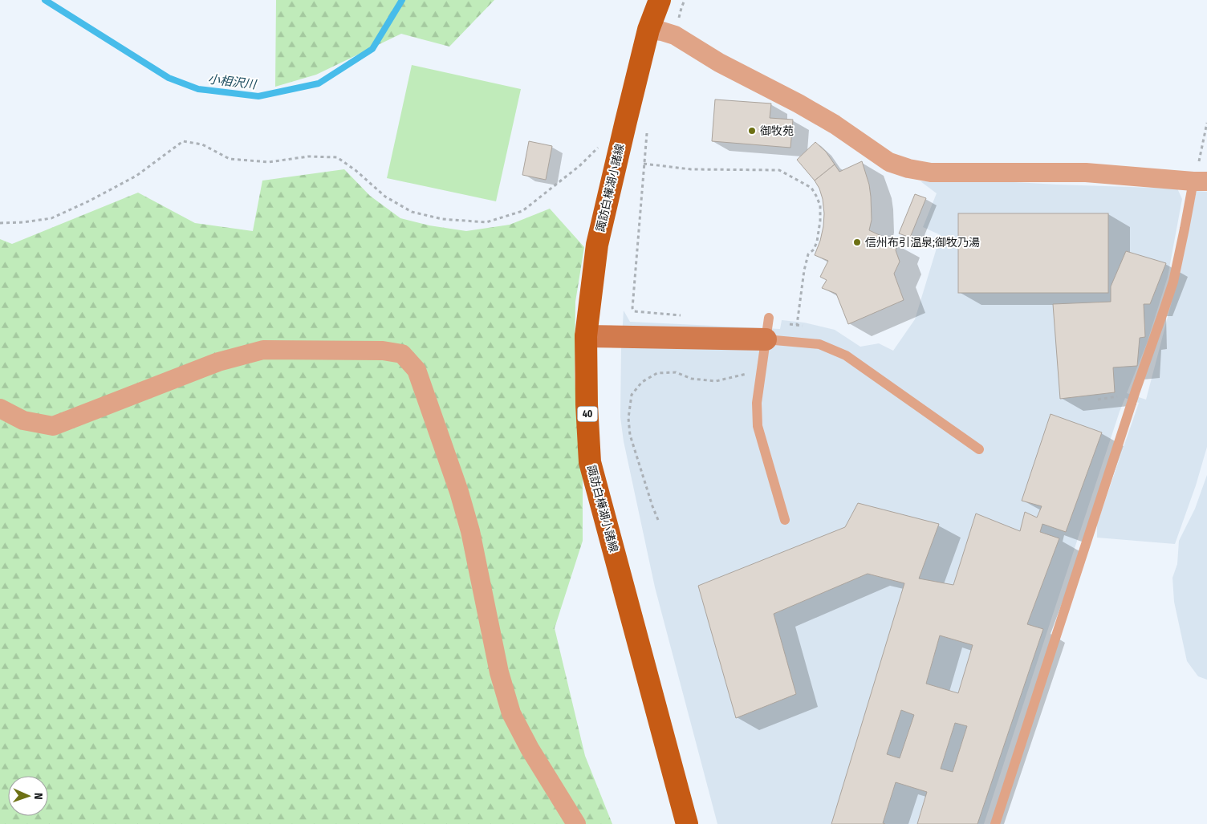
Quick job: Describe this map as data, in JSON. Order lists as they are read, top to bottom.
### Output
{
  "streets": {
    "main road": ["諏訪白樺湖小諸線", "40"]
  },
  "water": ["小相沢川"],
  "places": ["御牧苑", "信州布引温泉;御牧乃湯"],
  "north": "right"
}
